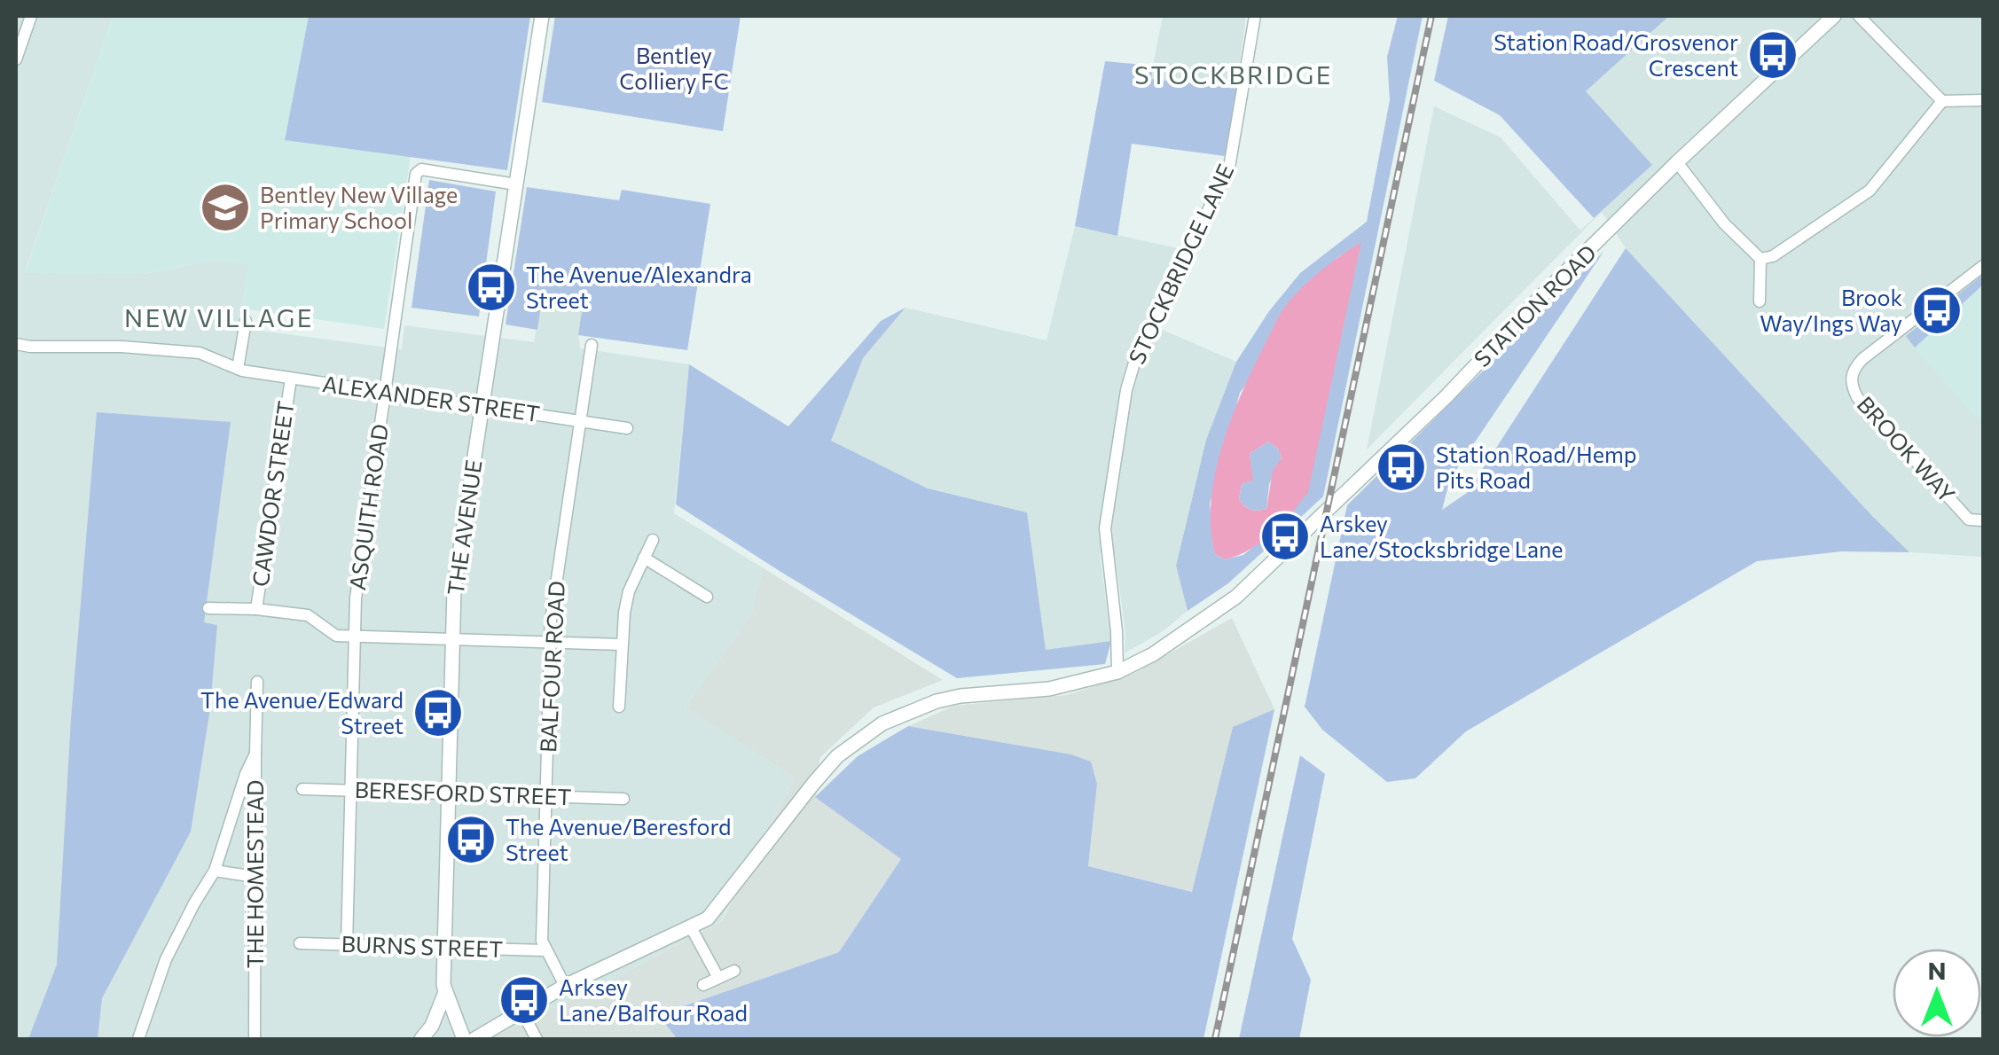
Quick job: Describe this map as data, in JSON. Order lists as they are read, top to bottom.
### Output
{
  "streets": {
    "street": [
      "STOCKBRIDGE LANE",
      "STATION ROAD",
      "ALEXANDER STREET",
      "BROOK WAY",
      "CAWDOR STREET",
      "ASQUITH ROAD",
      "THE AVENUE",
      "BALFOUR ROAD",
      "BERESFORD STREET",
      "THE HOMESTEAD",
      "BURNS STREET"
    ]
  },
  "crossings": [
    ["STOCKBRIDGE LANE", "STATION ROAD"],
    ["STATION ROAD", "BALFOUR ROAD"],
    ["ALEXANDER STREET", "CAWDOR STREET"],
    ["ALEXANDER STREET", "ASQUITH ROAD"],
    ["ALEXANDER STREET", "THE AVENUE"],
    ["ALEXANDER STREET", "BALFOUR ROAD"],
    ["ASQUITH ROAD", "THE AVENUE"],
    ["ASQUITH ROAD", "BERESFORD STREET"],
    ["ASQUITH ROAD", "BURNS STREET"],
    ["THE AVENUE", "BERESFORD STREET"],
    ["THE AVENUE", "BURNS STREET"],
    ["BALFOUR ROAD", "BERESFORD STREET"],
    ["BALFOUR ROAD", "BURNS STREET"]
  ],
  "districts": ["STOCKBRIDGE", "NEW VILLAGE"],
  "parks": ["Bentley Colliery FC"],
  "places": {
    "bus stop": [
      "Station Road/Grosvenor Crescent",
      "The Avenue/Alexandra Street",
      "Brook Way/Ings Way",
      "Station Road/Hemp Pits Road",
      "Arskey Lane/Stocksbridge Lane",
      "The Avenue/Edward Street",
      "The Avenue/Beresford Street",
      "Arksey Lane/Balfour Road"
    ],
    "school or university": ["Bentley New Village Primary School"]
  },
  "north": "top"
}
